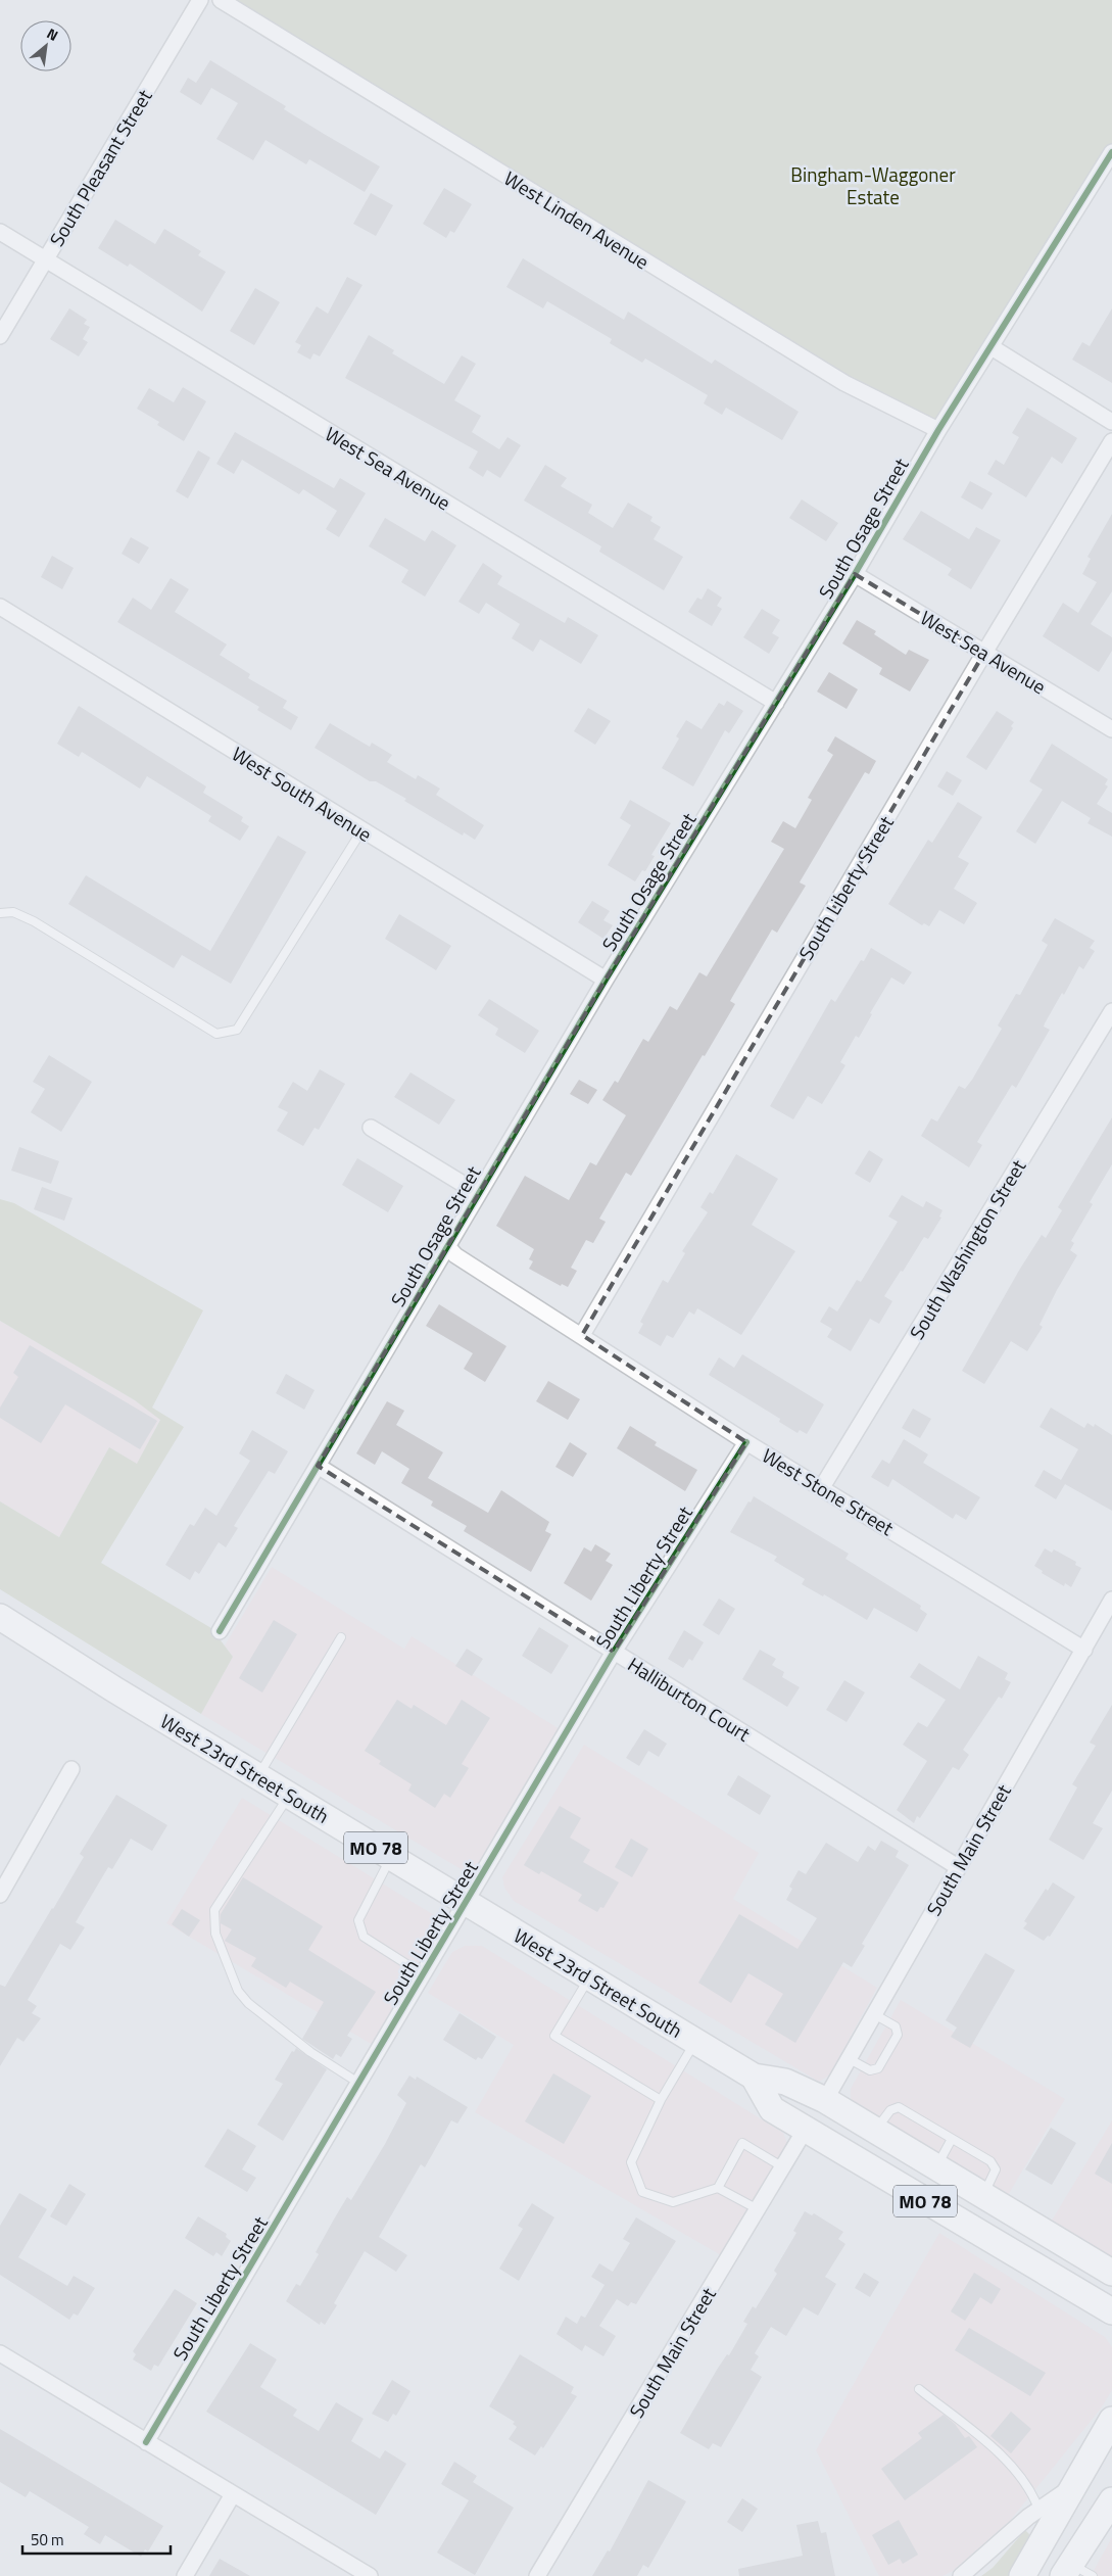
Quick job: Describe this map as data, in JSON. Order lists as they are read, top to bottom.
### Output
{
  "streets": {
    "main road": ["West 23rd Street South", "MO 78"],
    "street": [
      "South Pleasant Street",
      "West Linden Avenue",
      "West Sea Avenue",
      "South Osage Street",
      "West South Avenue",
      "South Liberty Street",
      "South Washington Street",
      "West Stone Street",
      "Halliburton Court",
      "South Main Street"
    ]
  },
  "crossings": [
    ["South Pleasant Street", "West Sea Avenue"],
    ["West Linden Avenue", "South Osage Street"],
    ["West Sea Avenue", "South Osage Street"],
    ["West Sea Avenue", "South Liberty Street"],
    ["South Osage Street", "West South Avenue"],
    ["South Osage Street", "West Stone Street"],
    ["South Osage Street", "Halliburton Court"],
    ["South Liberty Street", "West Stone Street"],
    ["South Liberty Street", "Halliburton Court"],
    ["South Liberty Street", "West 23rd Street South"],
    ["South Washington Street", "West Stone Street"],
    ["West Stone Street", "South Main Street"],
    ["Halliburton Court", "South Main Street"],
    ["West 23rd Street South", "MO 78"],
    ["MO 78", "South Main Street"]
  ],
  "parks": ["Bingham-Waggoner Estate"],
  "scale_bar": "50 m",
  "north": "top right"
}
